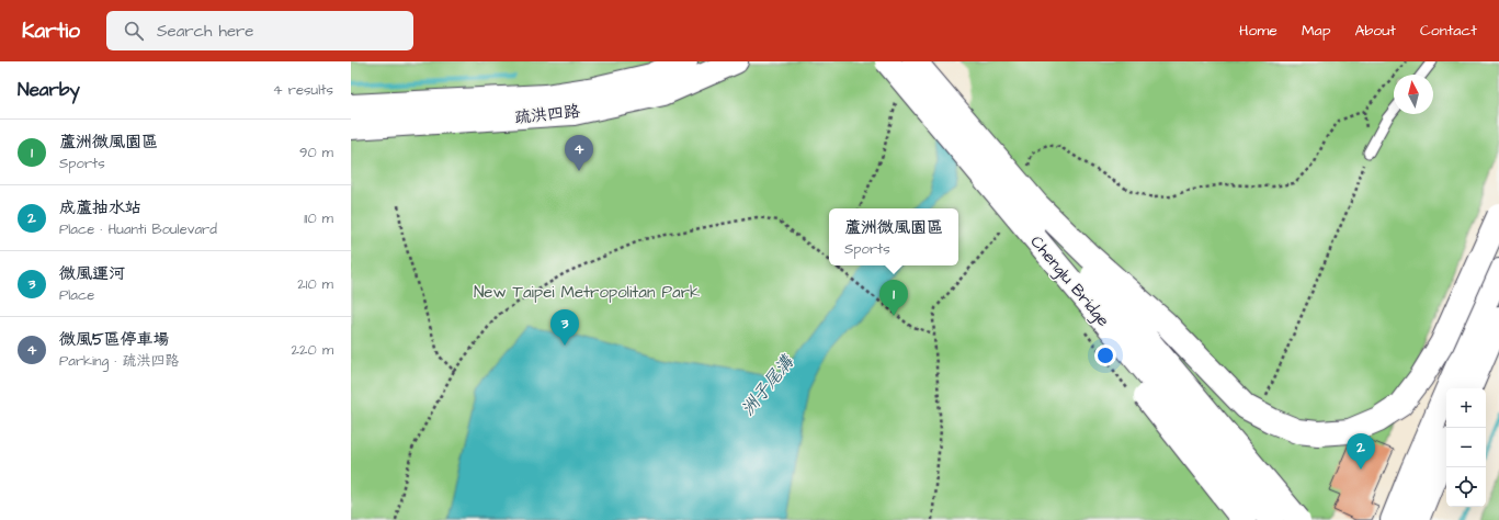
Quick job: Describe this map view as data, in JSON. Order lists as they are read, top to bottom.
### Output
{
  "streets": {
    "main road": ["疏洪四路", "Chenglu Bridge"]
  },
  "water": ["洲子尾溝"],
  "parks": ["New Taipei Metropolitan Park"],
  "north": "top",
  "page": {
    "header": "Kartio",
    "search": "Search here",
    "nav": [
      "Home",
      "Map",
      "About",
      "Contact"
    ],
    "heading": ["Nearby", "4 results"],
    "list": [
      {
        "mark": "1",
        "name": "蘆洲微風園區",
        "note": "Sports",
        "value": "90 m"
      },
      {
        "mark": "2",
        "name": "成蘆抽水站",
        "note": "Place · Huanti Boulevard",
        "value": "110 m"
      },
      {
        "mark": "3",
        "name": "微風運河",
        "note": "Place",
        "value": "210 m"
      },
      {
        "mark": "4",
        "name": "微風5區停車場",
        "note": "Parking · 疏洪四路",
        "value": "220 m"
      }
    ],
    "pins": [
      "4",
      "1",
      "3",
      "2"
    ],
    "popup": ["蘆洲微風園區", "Sports"],
    "map_buttons": ["+", "−"]
  }
}
